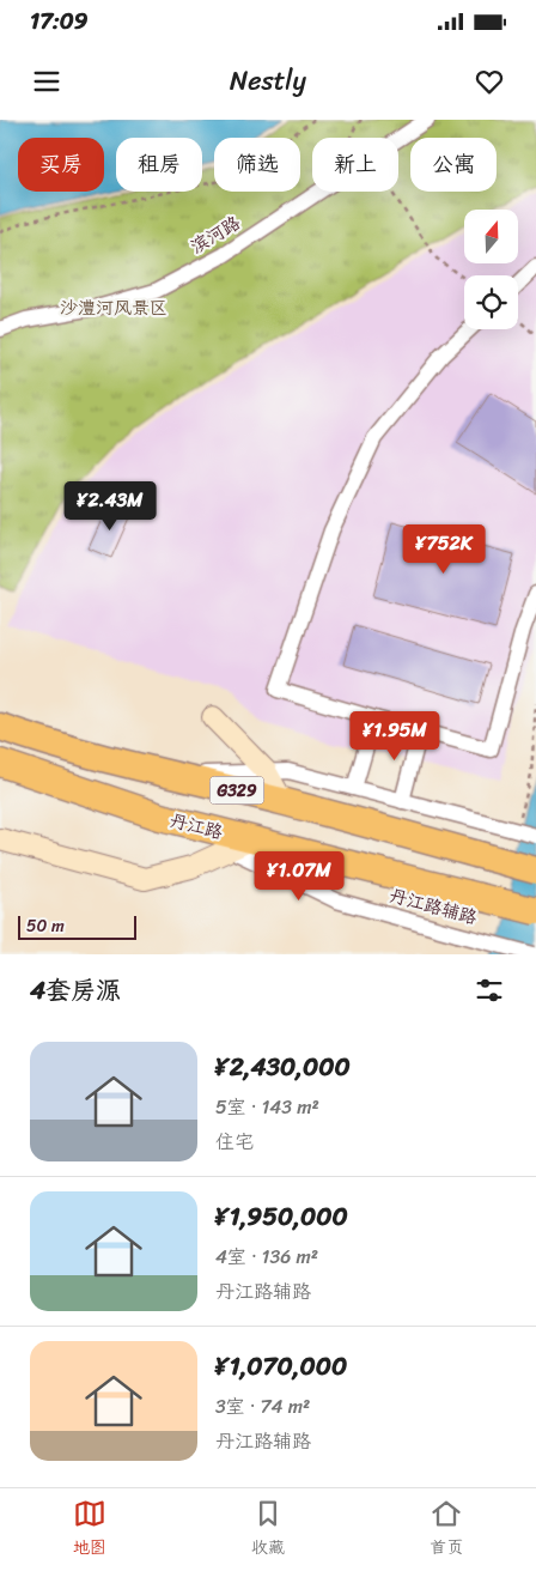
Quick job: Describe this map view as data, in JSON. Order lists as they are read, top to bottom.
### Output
{
  "streets": {
    "highway": ["G329", "丹江路"],
    "street": ["滨河路", "丹江路辅路"]
  },
  "crossings": [
    ["丹江路", "丹江路辅路"]
  ],
  "parks": ["沙澧河风景区"],
  "scale_bar": "50 m",
  "north": "top",
  "page": {
    "status": "17:09",
    "header": "Nestly",
    "chip": [
      "买房",
      "租房",
      "筛选",
      "新上",
      "公寓"
    ],
    "price": [
      "¥2.43M",
      "¥752K",
      "¥1.95M",
      "¥1.07M"
    ],
    "scale": "50 m",
    "heading": "4套房源",
    "list": [
      {
        "name": "¥2,430,000",
        "note": "5室 · 143 m² · 住宅"
      },
      {
        "name": "¥1,950,000",
        "note": "4室 · 136 m² · 丹江路辅路"
      },
      {
        "name": "¥1,070,000",
        "note": "3室 · 74 m² · 丹江路辅路"
      }
    ],
    "tabs": ["地图", "收藏", "首页"]
  }
}
